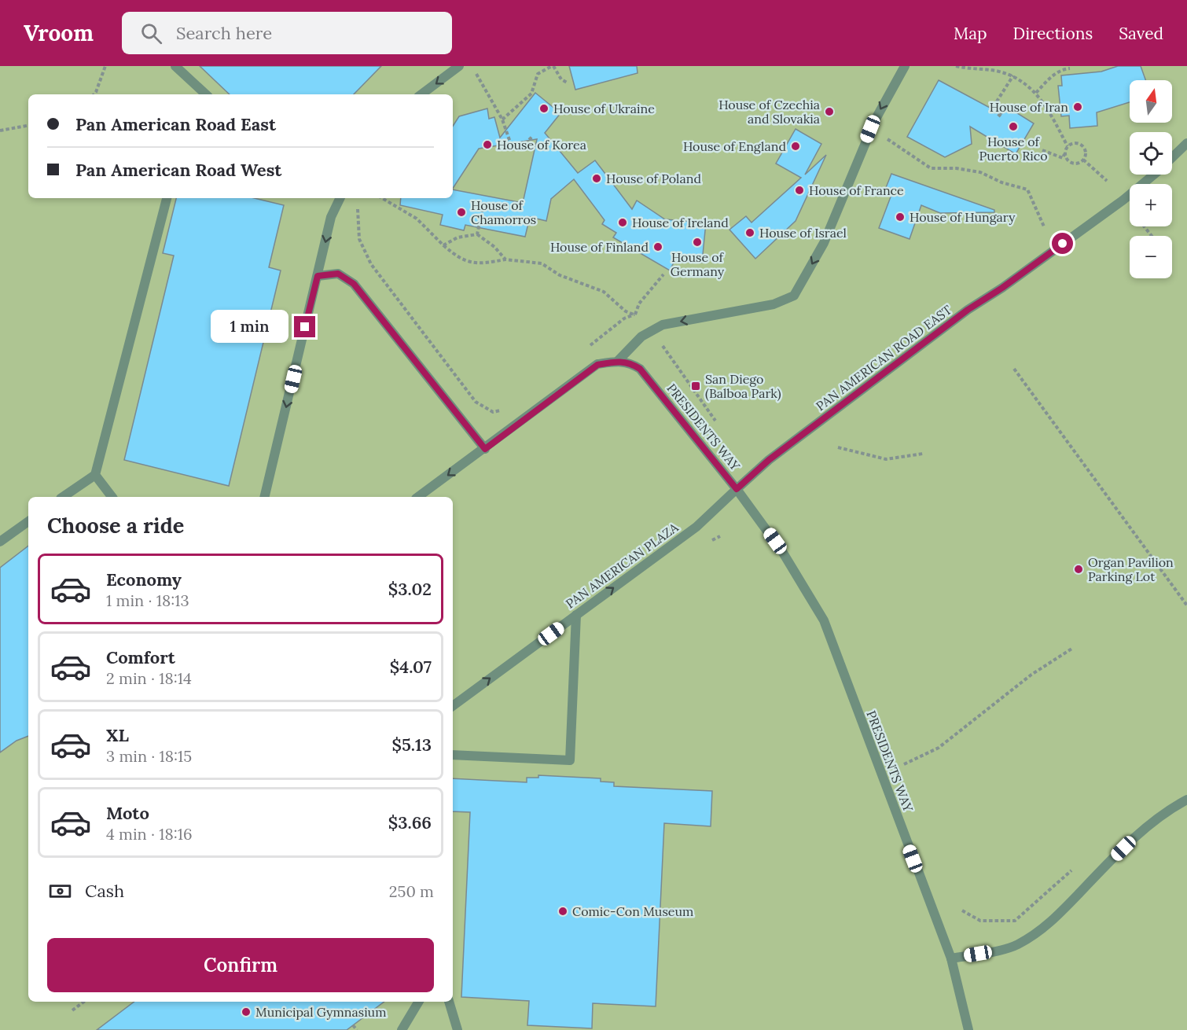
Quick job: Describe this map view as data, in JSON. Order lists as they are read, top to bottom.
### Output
{
  "streets": {
    "street": ["PAN AMERICAN ROAD EAST", "PRESIDENTS WAY", "PAN AMERICAN PLAZA"]
  },
  "crossings": [
    ["PAN AMERICAN ROAD EAST", "PRESIDENTS WAY"],
    ["PAN AMERICAN ROAD EAST", "PAN AMERICAN PLAZA"],
    ["PRESIDENTS WAY", "PAN AMERICAN PLAZA"]
  ],
  "one_way": ["PAN AMERICAN PLAZA"],
  "places": {
    "other": [
      "House of Iran",
      "House of Ukraine",
      "House of Czechia and Slovakia",
      "House of Puerto Rico",
      "House of Korea",
      "House of England",
      "House of Poland",
      "House of France",
      "House of Chamorros",
      "House of Hungary",
      "House of Ireland",
      "House of Israel",
      "House of Germany",
      "House of Finland",
      "Organ Pavilion Parking Lot",
      "Comic-Con Museum",
      "Municipal Gymnasium"
    ],
    "transit": ["San Diego (Balboa Park)"]
  },
  "north": "top",
  "page": {
    "header": "Vroom",
    "search": "Search here",
    "nav": ["Map", "Directions", "Saved"],
    "map_buttons": ["+", "−"],
    "banner": ["Pan American Road East", "Pan American Road West"],
    "bubble": "1 min",
    "heading": "Choose a ride",
    "list": [
      {
        "name": "Economy",
        "note": "1 min · 18:13",
        "value": "$3.02"
      },
      {
        "name": "Comfort",
        "note": "2 min · 18:14",
        "value": "$4.07"
      },
      {
        "name": "XL",
        "note": "3 min · 18:15",
        "value": "$5.13"
      },
      {
        "name": "Moto",
        "note": "4 min · 18:16",
        "value": "$3.66"
      }
    ],
    "pay": ["Cash", "250 m"],
    "buttons": "Confirm"
  }
}
